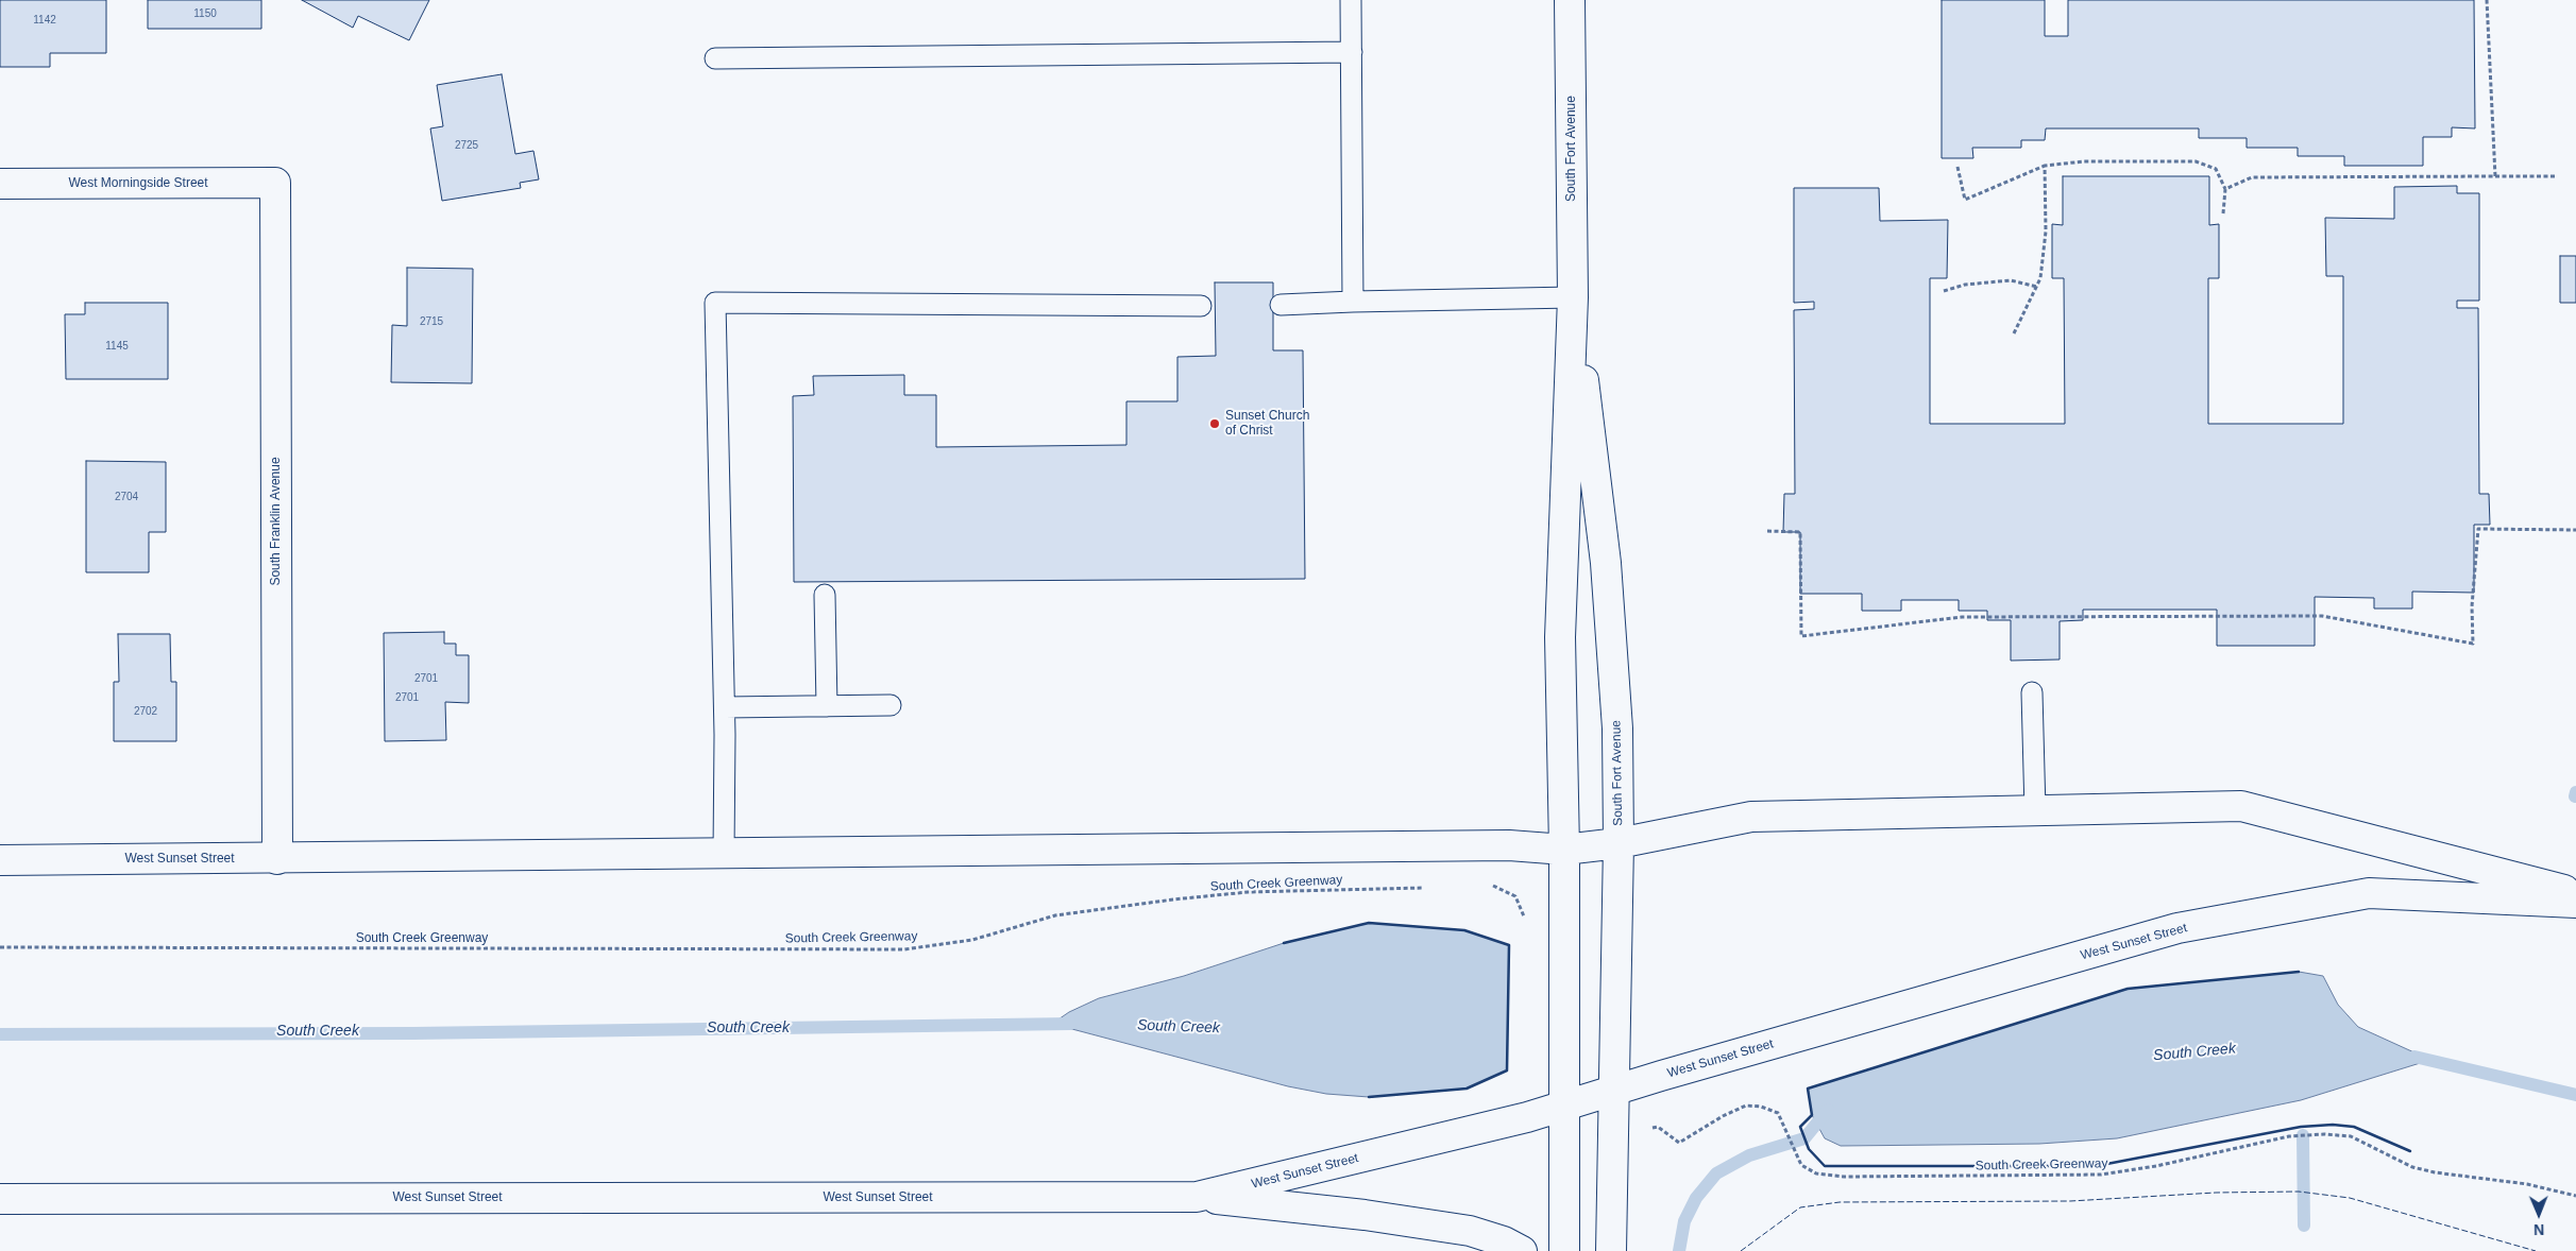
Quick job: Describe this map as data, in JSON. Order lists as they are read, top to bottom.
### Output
{
  "streets": {
    "main road": [
      "South Fort Avenue",
      "West Morningside Street",
      "South Franklin Avenue",
      "West Sunset Street"
    ],
    "path": ["South Creek Greenway"]
  },
  "crossings": [
    ["South Fort Avenue", "West Sunset Street"],
    ["South Fort Avenue", "South Creek Greenway"],
    ["West Morningside Street", "South Franklin Avenue"],
    ["South Franklin Avenue", "West Sunset Street"]
  ],
  "water": ["South Creek"],
  "places": ["Sunset Church of Christ"],
  "house_numbers": [
    "1150",
    "1142",
    "2725",
    "2715",
    "1145",
    "2704",
    "2701",
    "2701",
    "2702"
  ],
  "north": "bottom"
}
